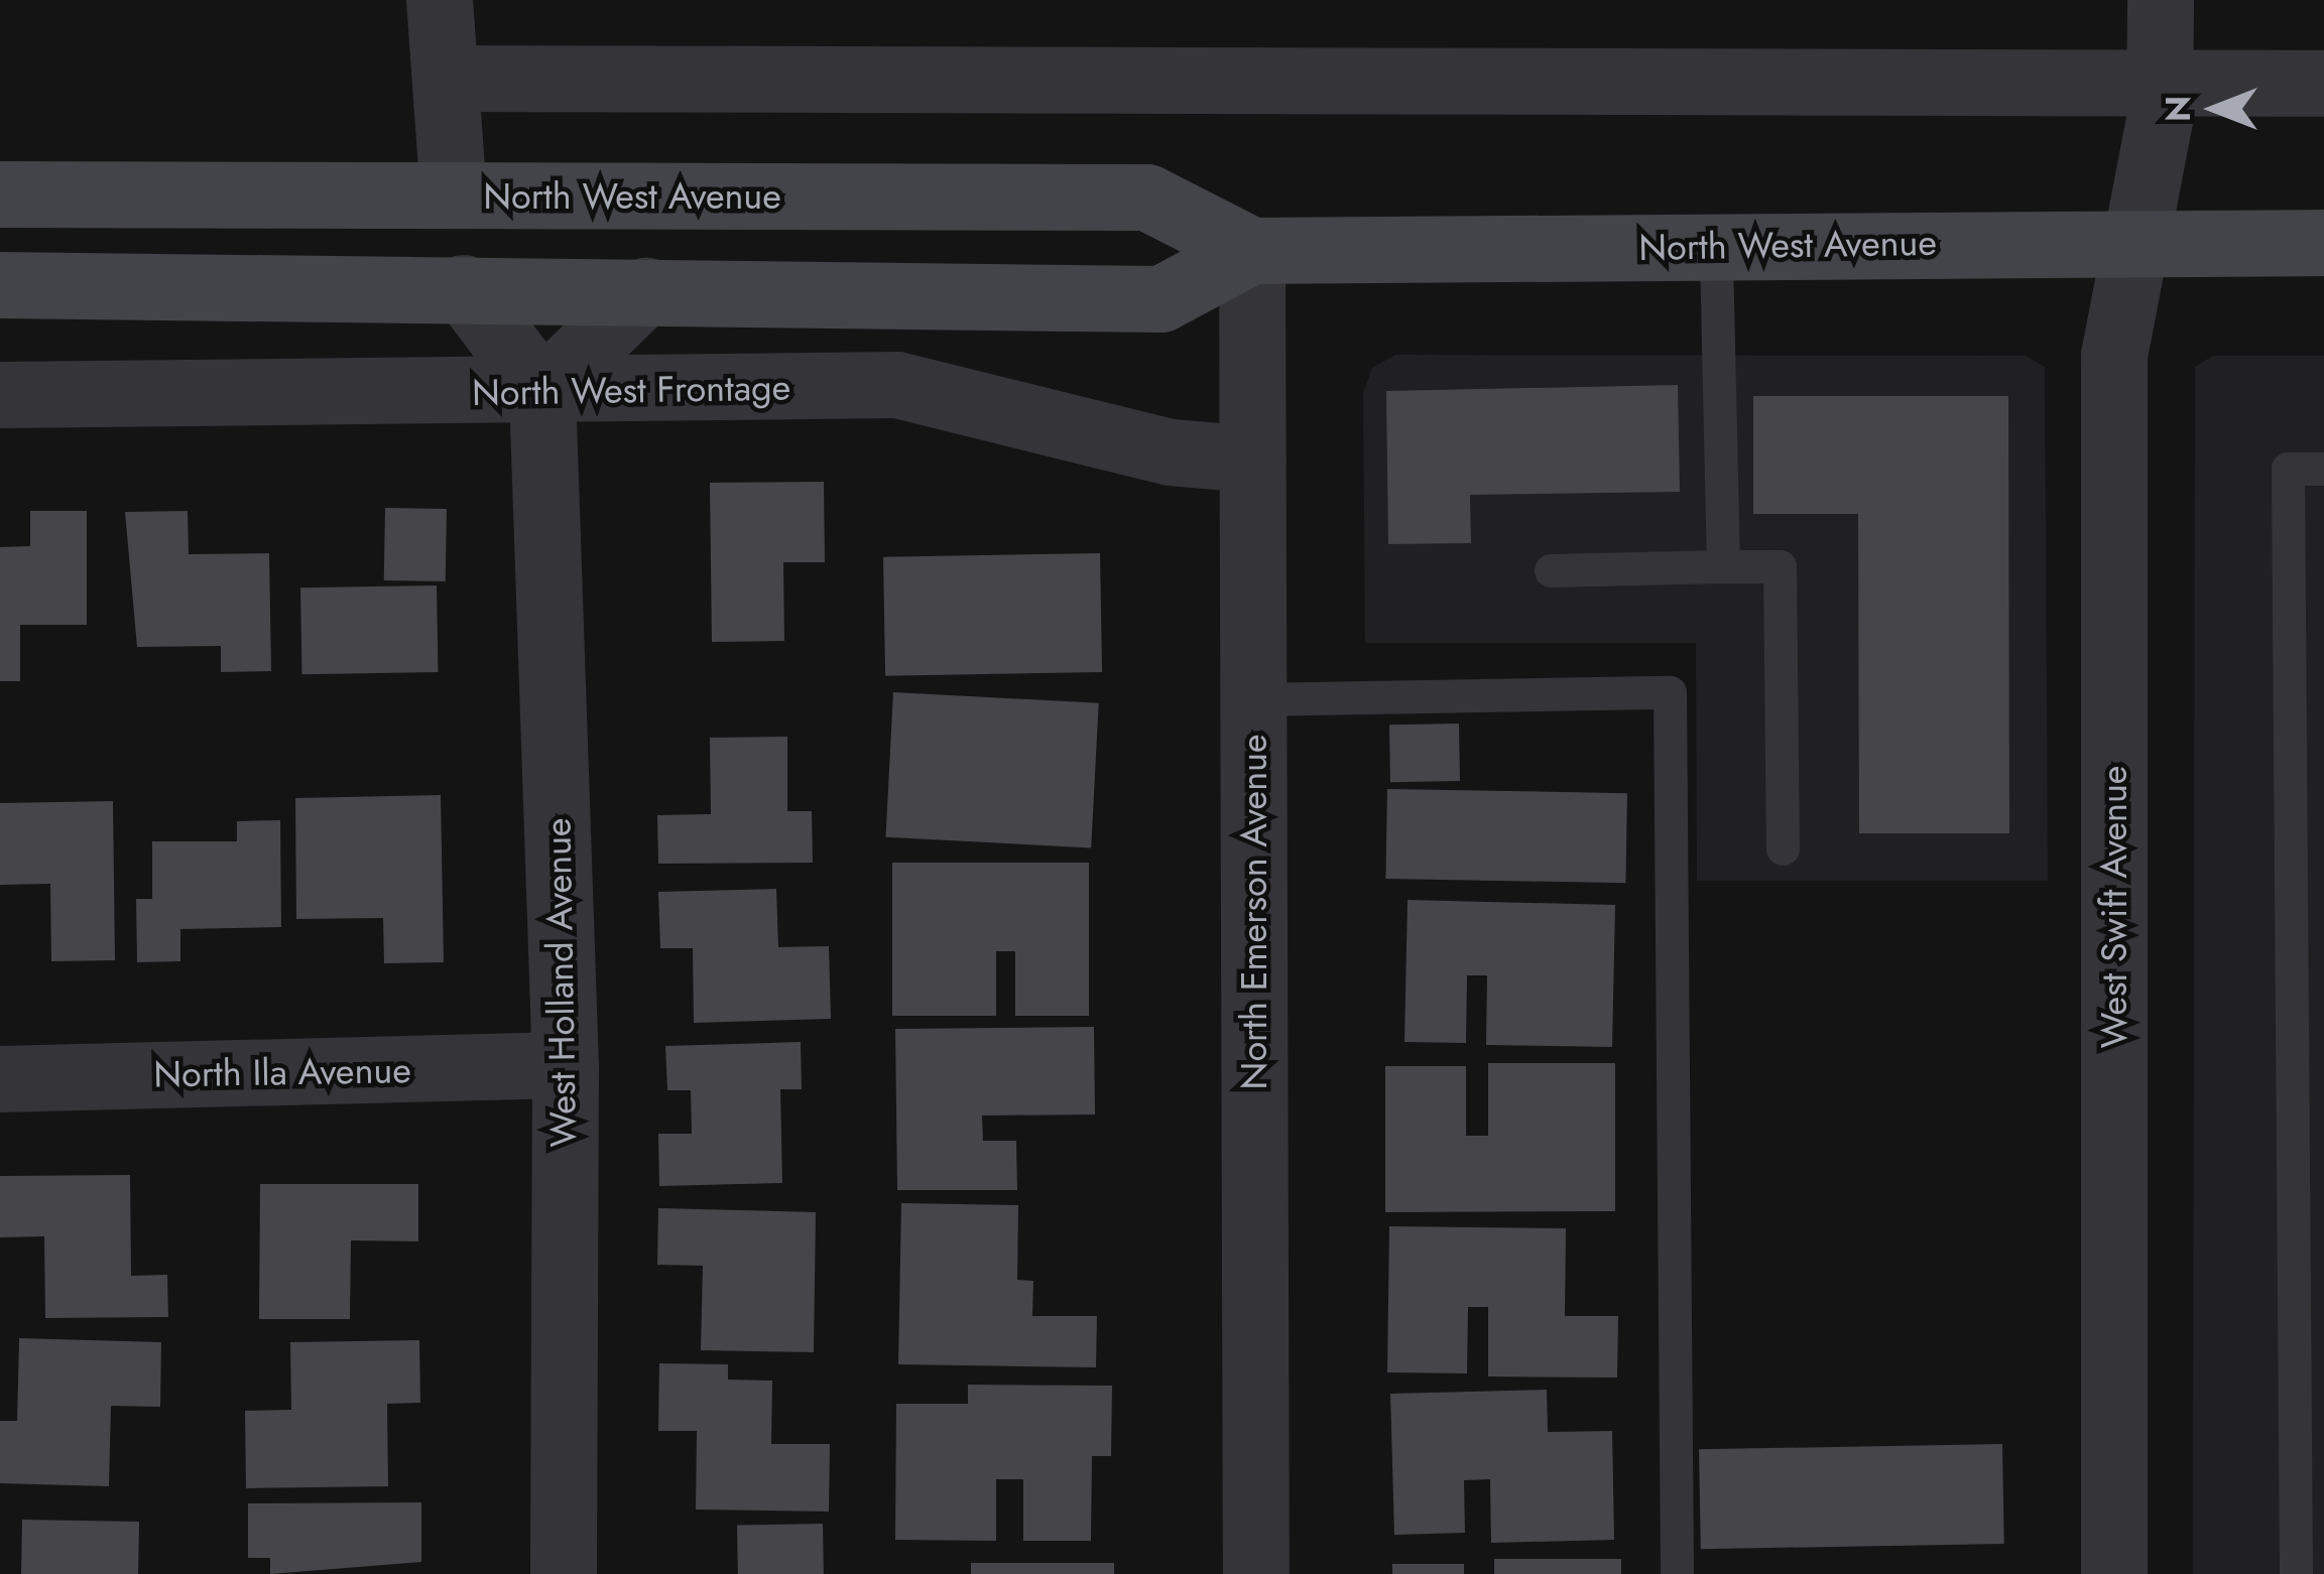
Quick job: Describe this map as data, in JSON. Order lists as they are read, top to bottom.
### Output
{
  "streets": {
    "main road": ["North West Avenue"],
    "street": [
      "North West Frontage",
      "West Swift Avenue",
      "North Emerson Avenue",
      "West Holland Avenue",
      "North Ila Avenue"
    ]
  },
  "crossings": [
    ["North West Avenue", "West Swift Avenue"],
    ["North West Avenue", "North Emerson Avenue"],
    ["North West Frontage", "North Emerson Avenue"],
    ["North West Frontage", "West Holland Avenue"],
    ["West Holland Avenue", "North Ila Avenue"]
  ],
  "north": "left"
}
